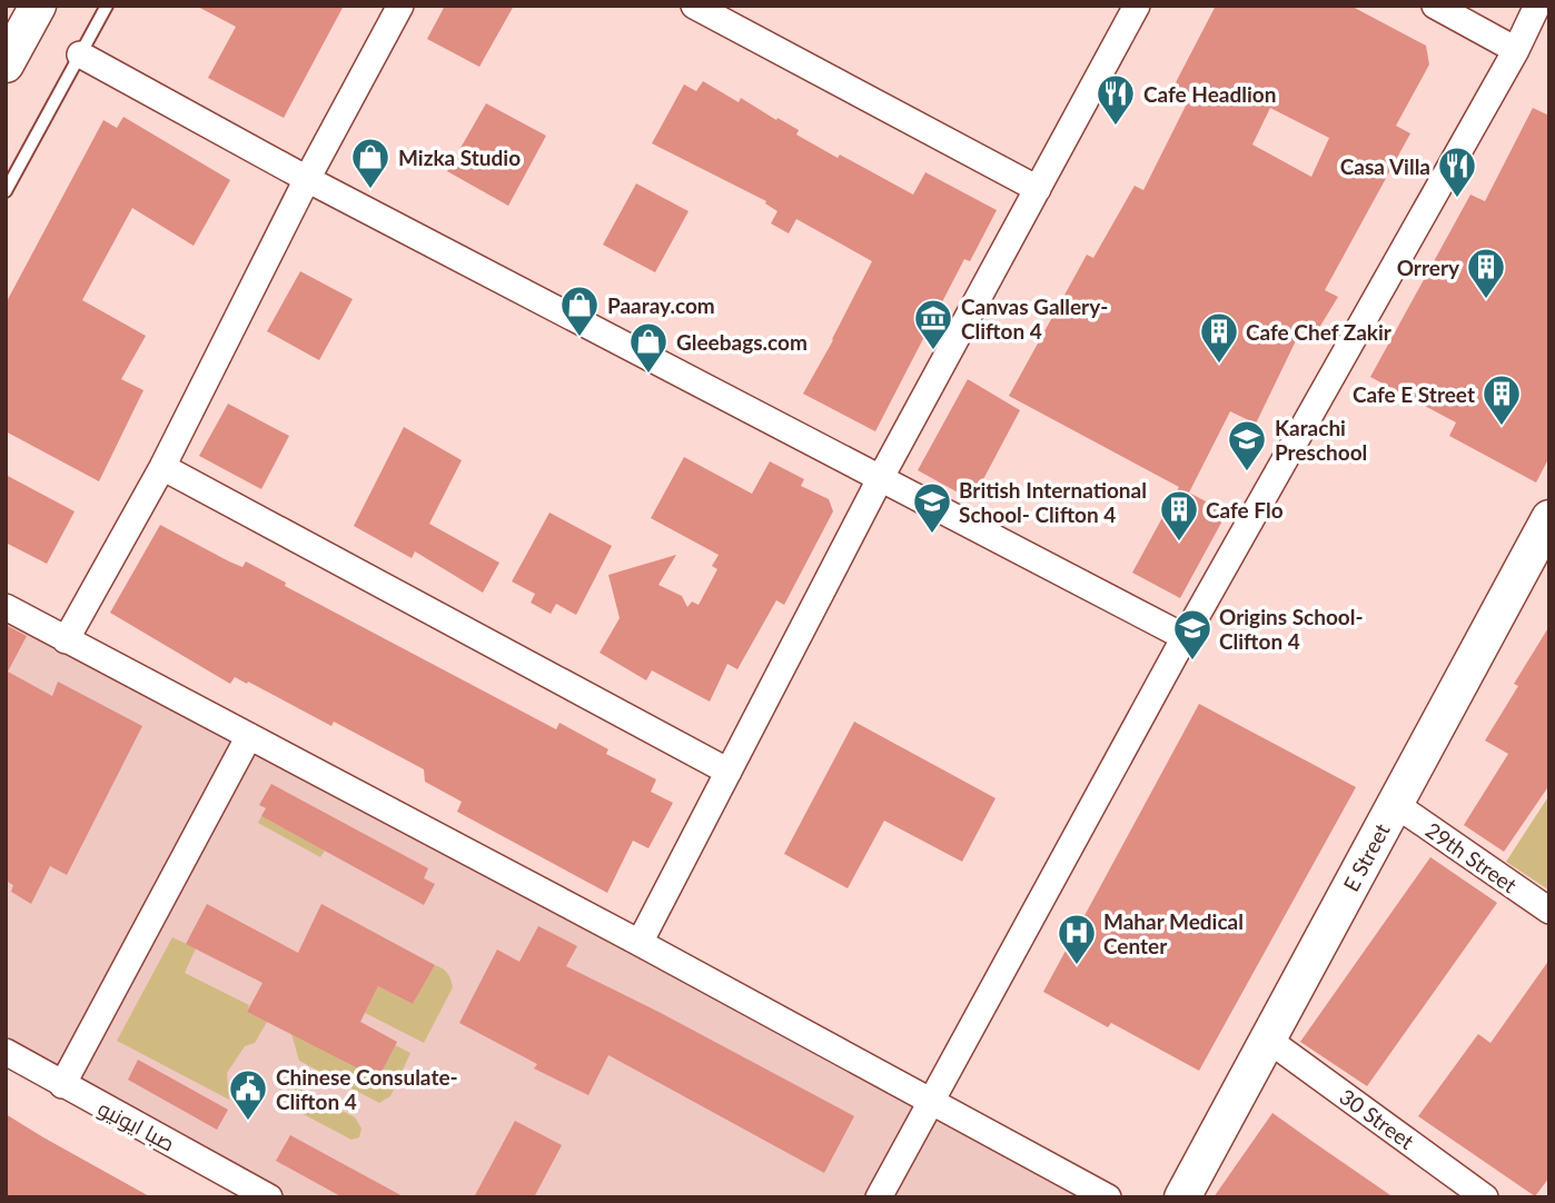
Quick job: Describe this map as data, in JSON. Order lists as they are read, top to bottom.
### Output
{
  "streets": {
    "main road": ["E Street"],
    "street": ["29th Street", "30 Street", "صبا ایونیو"]
  },
  "crossings": [
    ["E Street", "29th Street"],
    ["E Street", "30 Street"]
  ],
  "places": {
    "restaurant": ["Cafe Headlion", "Casa Villa"],
    "shop": ["Mizka Studio", "Paaray.com", "Gleebags.com"],
    "building": [
      "Orrery",
      "Cafe Chef Zakir",
      "Cafe E Street",
      "Cafe Flo"
    ],
    "museum": ["Canvas Gallery- Clifton 4"],
    "school or university": ["Karachi Preschool", "British International School- Clifton 4", "Origins School- Clifton 4"],
    "hospital": ["Mahar Medical Center"],
    "public building": ["Chinese Consulate- Clifton 4"]
  }
}
